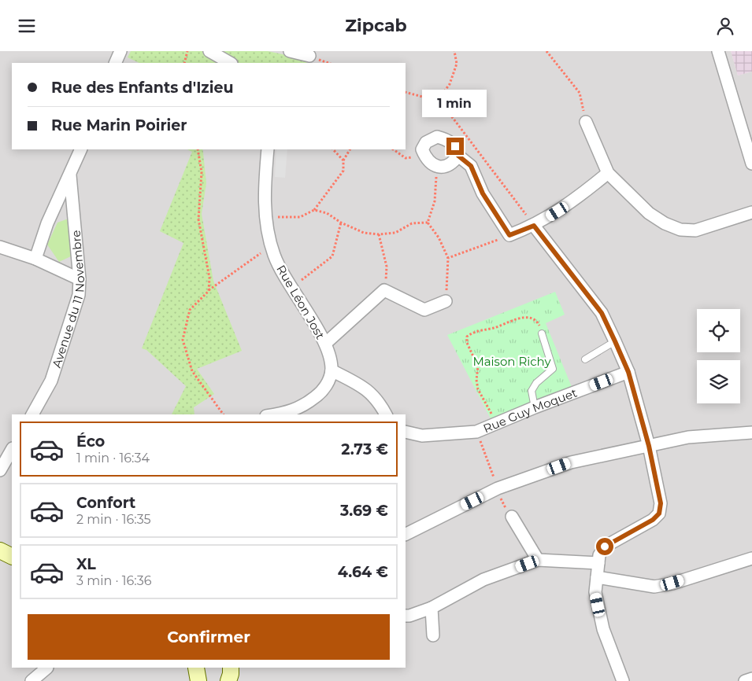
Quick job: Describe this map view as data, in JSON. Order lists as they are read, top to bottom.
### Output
{
  "streets": {
    "street": ["Avenue du 11 Novembre", "Rue Léon Jost", "Rue Guy Moquet"]
  },
  "parks": ["Maison Richy"],
  "page": {
    "header": "Zipcab",
    "banner": ["Rue des Enfants d'Izieu", "Rue Marin Poirier"],
    "bubble": "1 min",
    "list": [
      {
        "name": "Éco",
        "note": "1 min · 16:34",
        "value": "2.73 €"
      },
      {
        "name": "Confort",
        "note": "2 min · 16:35",
        "value": "3.69 €"
      },
      {
        "name": "XL",
        "note": "3 min · 16:36",
        "value": "4.64 €"
      }
    ],
    "buttons": "Confirmer"
  }
}
